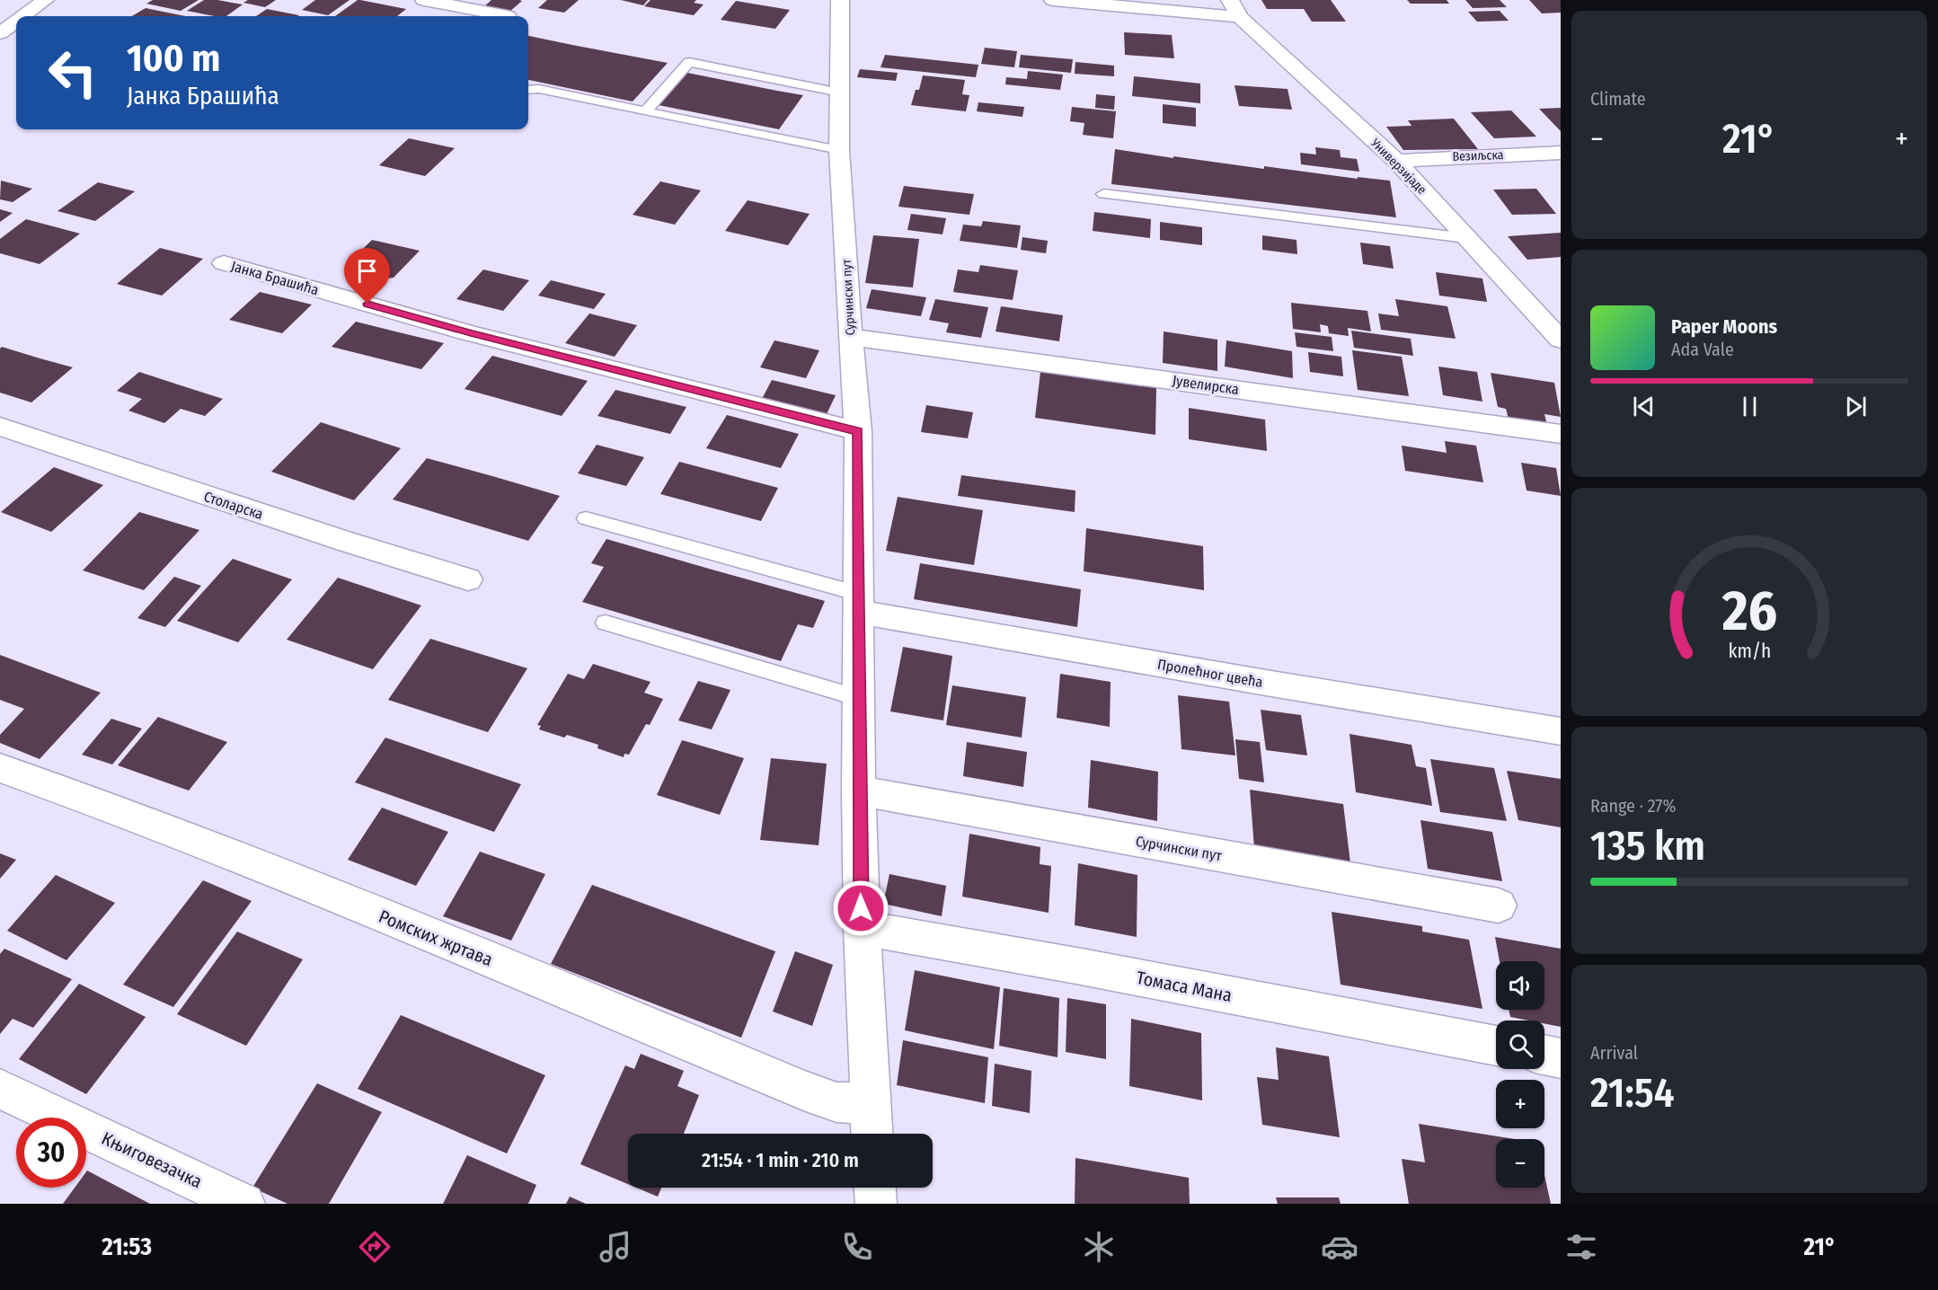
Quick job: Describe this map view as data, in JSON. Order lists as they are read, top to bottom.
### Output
{
  "streets": {
    "street": [
      "Везиљска",
      "Универзијаде",
      "Јанка Брашића",
      "Сурчински пут",
      "Јувелирска",
      "Столарска",
      "Пролећног цвећа",
      "Ромских жртава",
      "Томаса Мана",
      "Књиговезачка"
    ]
  },
  "crossings": [
    ["Везиљска", "Универзијаде"],
    ["Јанка Брашића", "Сурчински пут"],
    ["Сурчински пут", "Јувелирска"],
    ["Сурчински пут", "Пролећног цвећа"],
    ["Сурчински пут", "Ромских жртава"],
    ["Сурчински пут", "Томаса Мана"]
  ],
  "page": {
    "tile": [
      "Climate",
      ["Range · 27%", "135 km"],
      ["Arrival", "21:54"]
    ],
    "turn": ["100 m", "Јанка Брашића"],
    "heat": ["−", "21°", "+"],
    "song": ["Paper Moons", "Ada Vale"],
    "map_buttons": ["+", "−"],
    "limit": "30",
    "trip": "21:54 · 1 min · 210 m",
    "tabs": ["21:53", "21°"],
    "gauge": ["26", "km/h"]
  }
}
